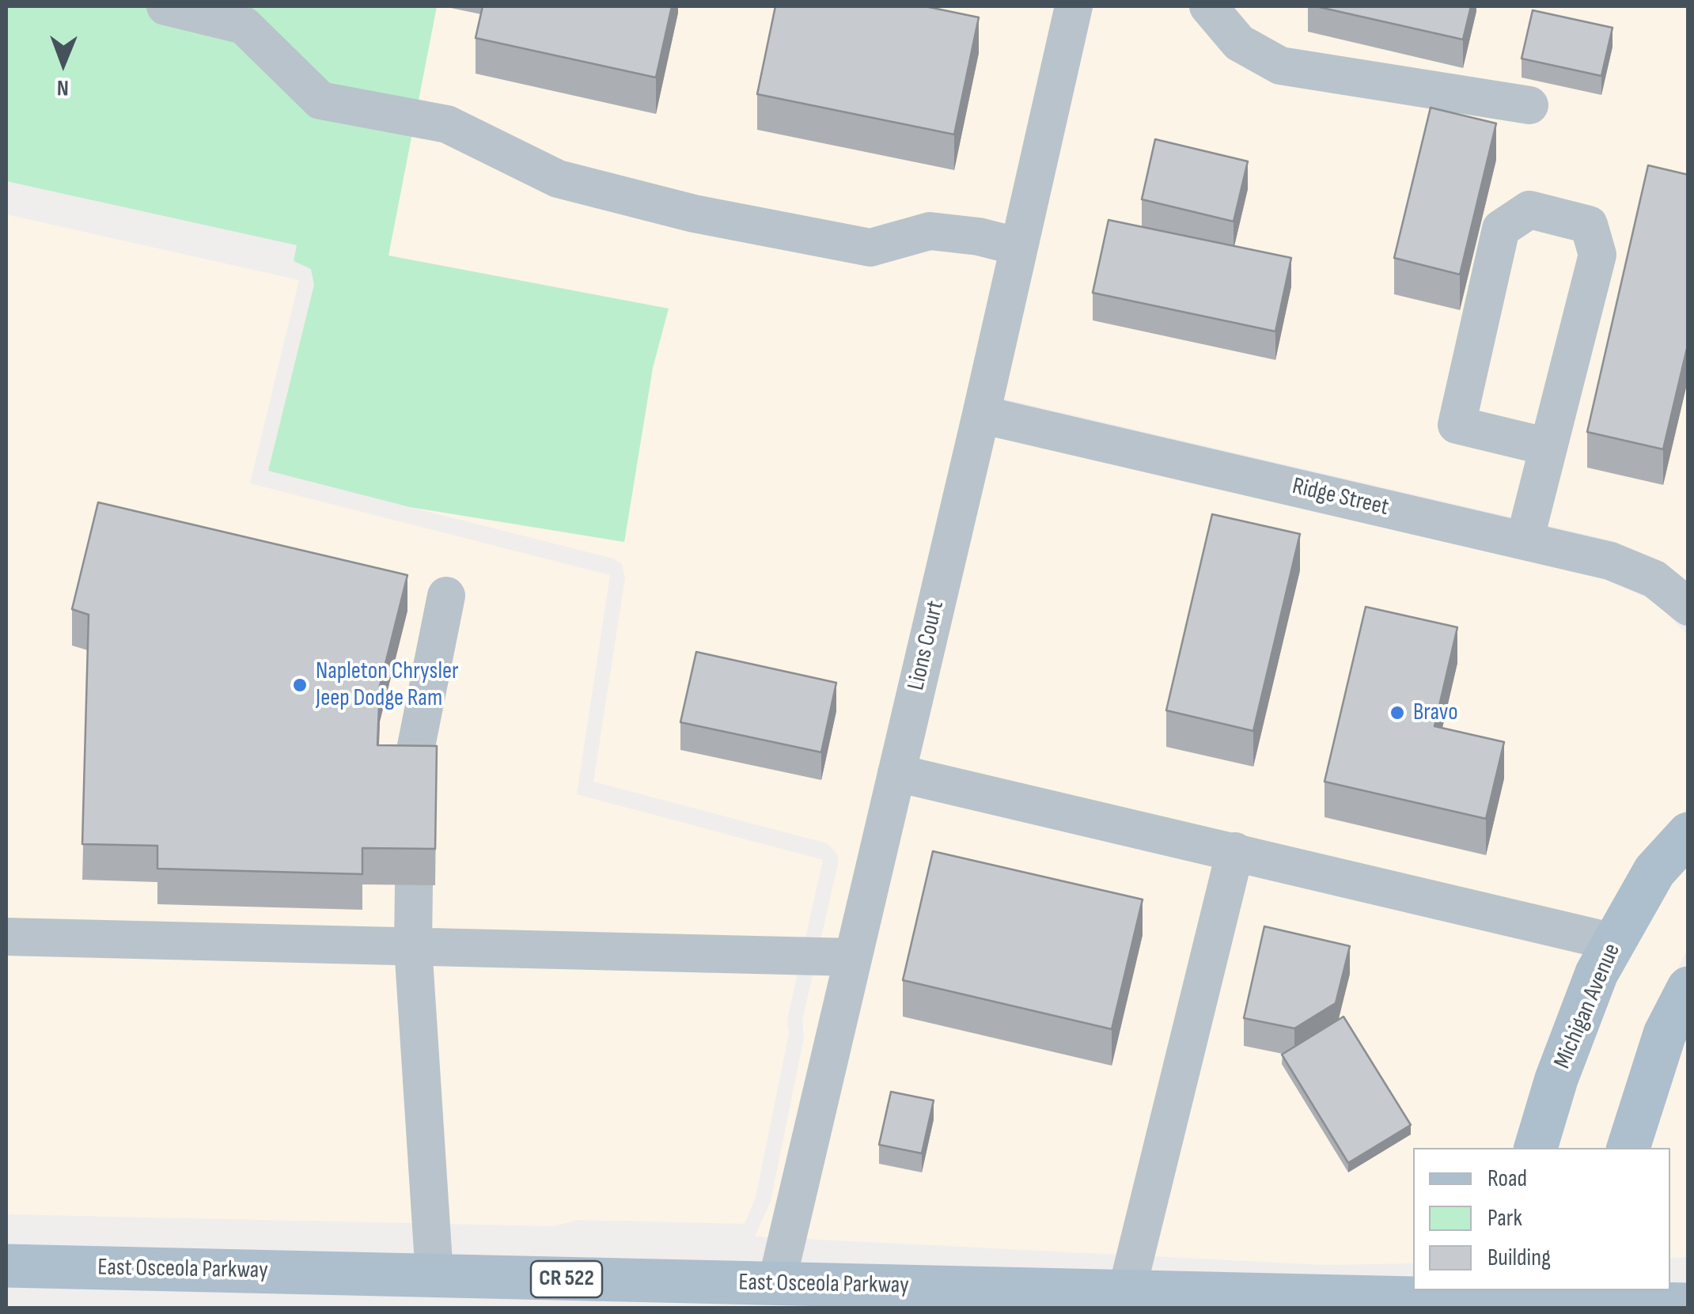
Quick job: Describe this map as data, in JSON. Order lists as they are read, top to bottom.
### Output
{
  "streets": {
    "main road": ["Michigan Avenue", "East Osceola Parkway", "CR 522"],
    "street": ["Ridge Street", "Lions Court"]
  },
  "crossings": [
    ["Ridge Street", "Lions Court"],
    ["Lions Court", "East Osceola Parkway"]
  ],
  "places": ["Napleton Chrysler Jeep Dodge Ram", "Bravo"],
  "legend": ["Road", "Park", "Building"],
  "north": "bottom"
}
